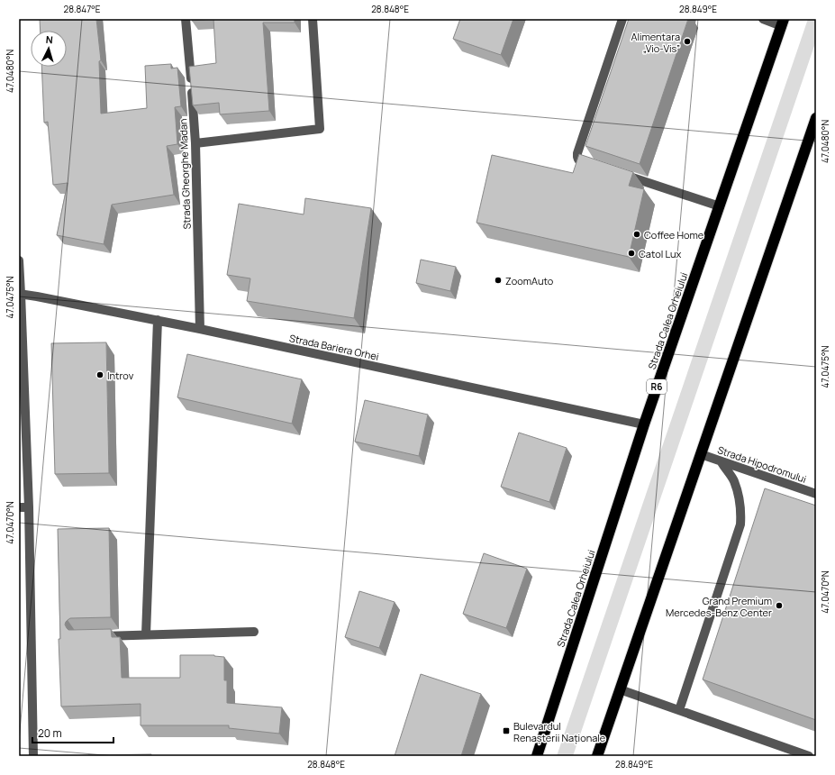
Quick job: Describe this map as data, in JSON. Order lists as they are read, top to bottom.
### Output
{
  "streets": {
    "highway": ["Strada Calea Orheiului", "R6"],
    "street": ["Strada Gheorghe Madan", "Strada Bariera Orhei", "Strada Hipodromului"]
  },
  "crossings": [
    ["Strada Gheorghe Madan", "Strada Bariera Orhei"],
    ["Strada Calea Orheiului", "Strada Bariera Orhei"]
  ],
  "places": {
    "other": [
      "Alimentara „Vio-Vis”",
      "Coffee Home",
      "Catol Lux",
      "ZoomAuto",
      "Introv",
      "Grand Premium Mercedes-Benz Center"
    ],
    "transit": ["Bulevardul Renașterii Naționale"]
  },
  "scale_bar": "20 m",
  "north": "top",
  "coordinates": [
    "28.847°E",
    "28.848°E",
    "28.849°E",
    "47.0480°N",
    "47.0475°N",
    "47.0470°N"
  ]
}
